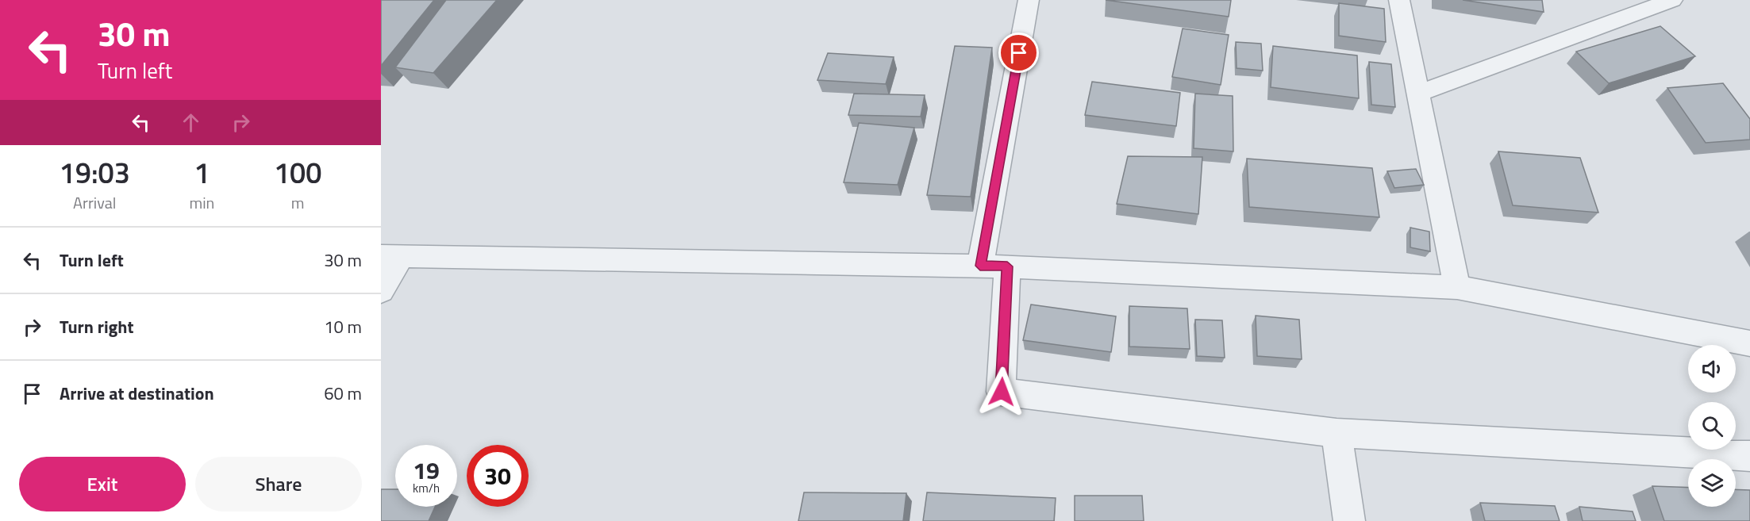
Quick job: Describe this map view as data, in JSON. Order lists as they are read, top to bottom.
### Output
{
  "page": {
    "turn": ["30 m", "Turn left"],
    "eta": [
      "19:03",
      "Arrival",
      "1",
      "min",
      "100",
      "m"
    ],
    "list": [
      {
        "name": "Turn left",
        "value": "30 m"
      },
      {
        "name": "Turn right",
        "value": "10 m"
      },
      {
        "name": "Arrive at destination",
        "value": "60 m"
      }
    ],
    "speed": "19 km/h",
    "limit": "30",
    "buttons": ["Exit", "Share"]
  }
}
